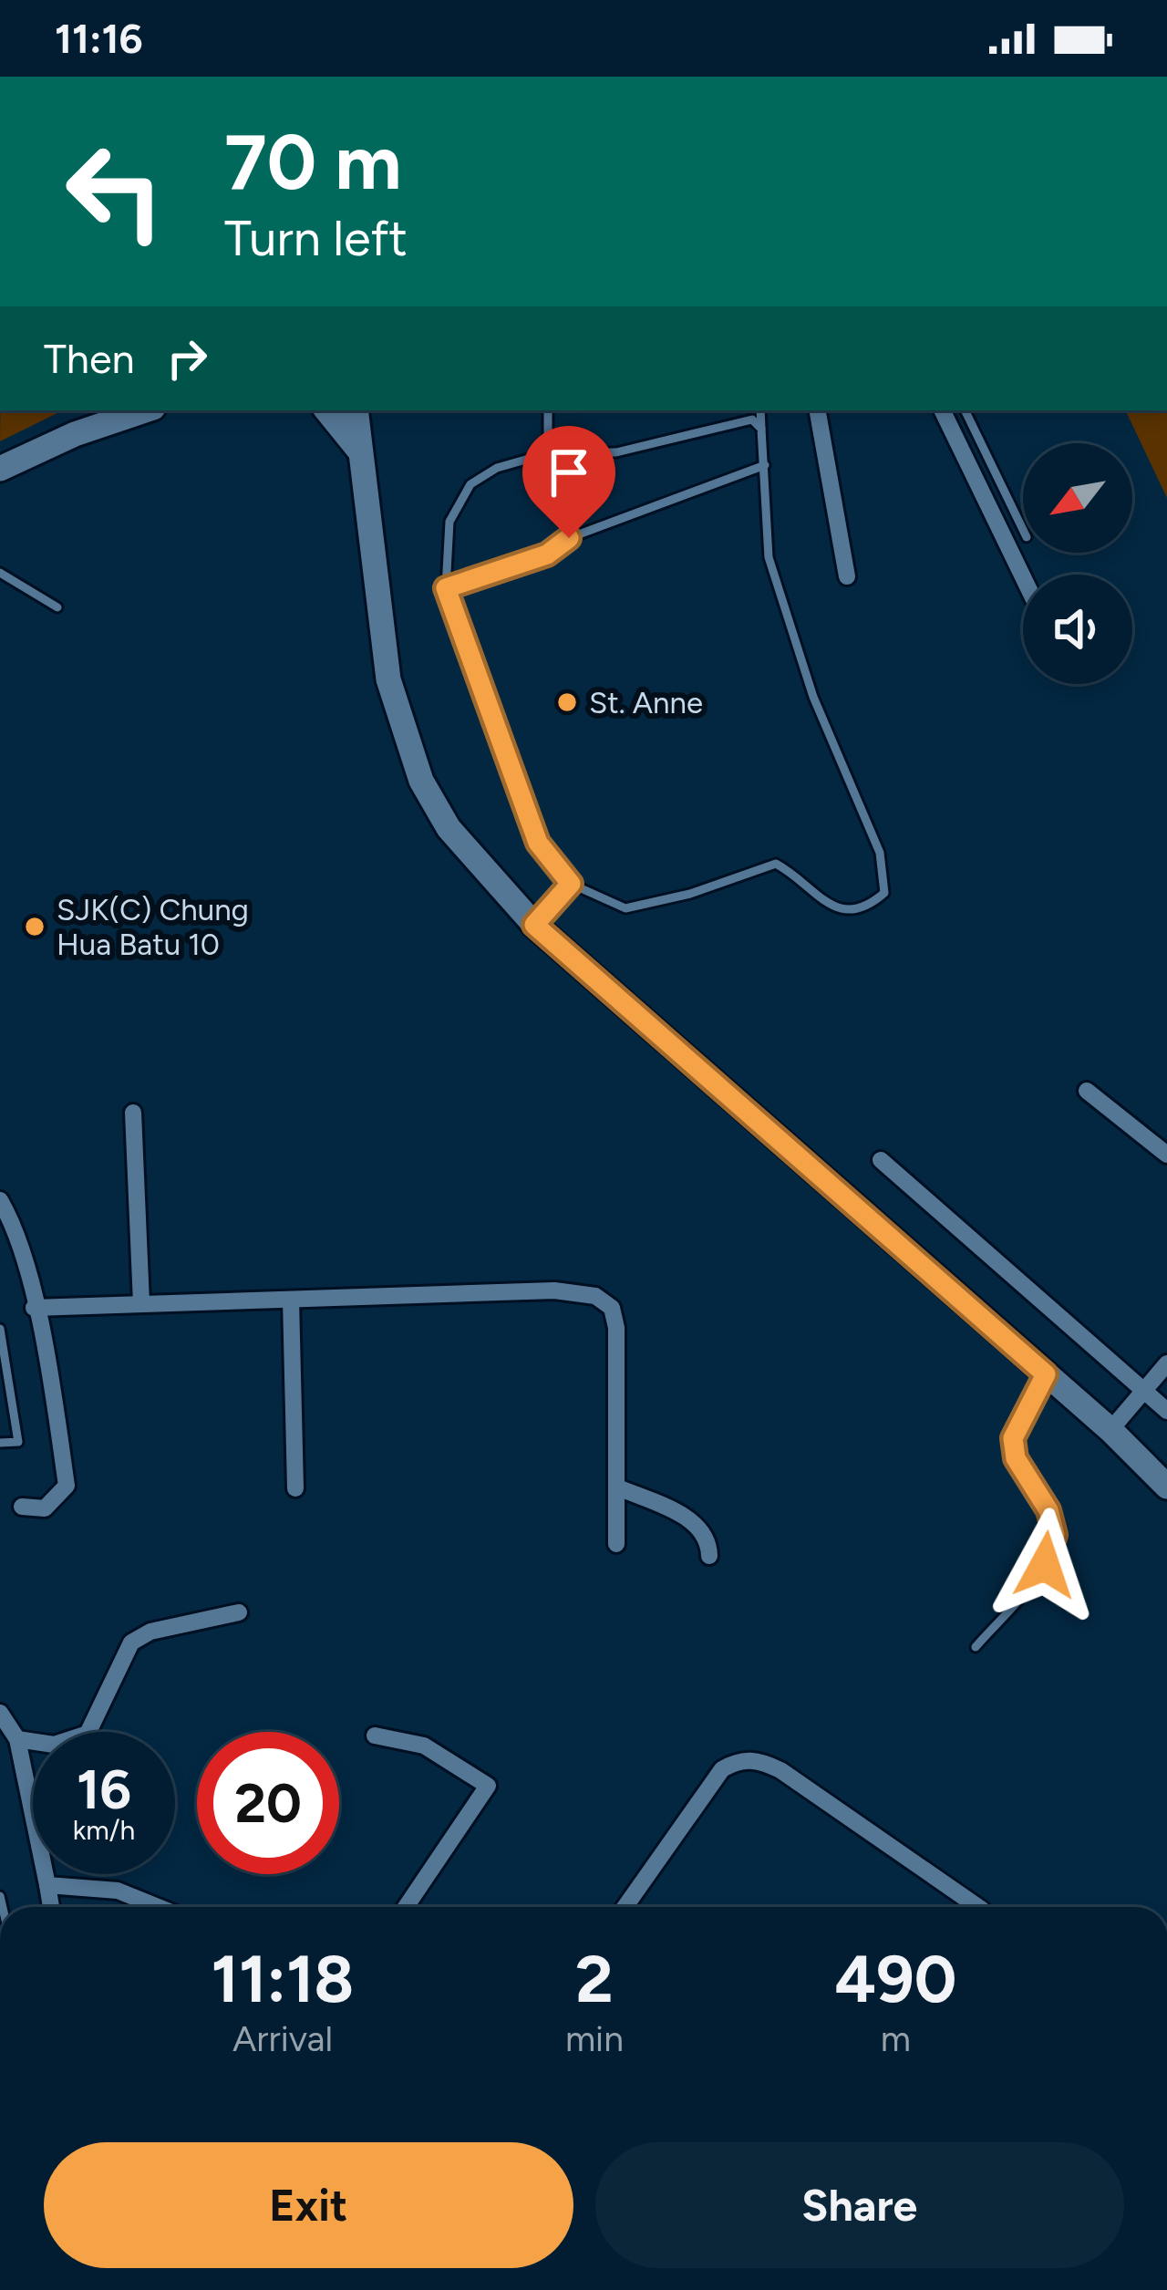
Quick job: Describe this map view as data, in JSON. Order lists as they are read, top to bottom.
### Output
{
  "places": ["St. Anne", "SJK(C) Chung Hua Batu 10"],
  "north": "bottom left",
  "page": {
    "status": "11:16",
    "turn": ["70 m", "Turn left"],
    "then": "Then",
    "speed": "16 km/h",
    "limit": "20",
    "eta": [
      "11:18",
      "Arrival",
      "2",
      "min",
      "490",
      "m"
    ],
    "buttons": ["Exit", "Share"]
  }
}
